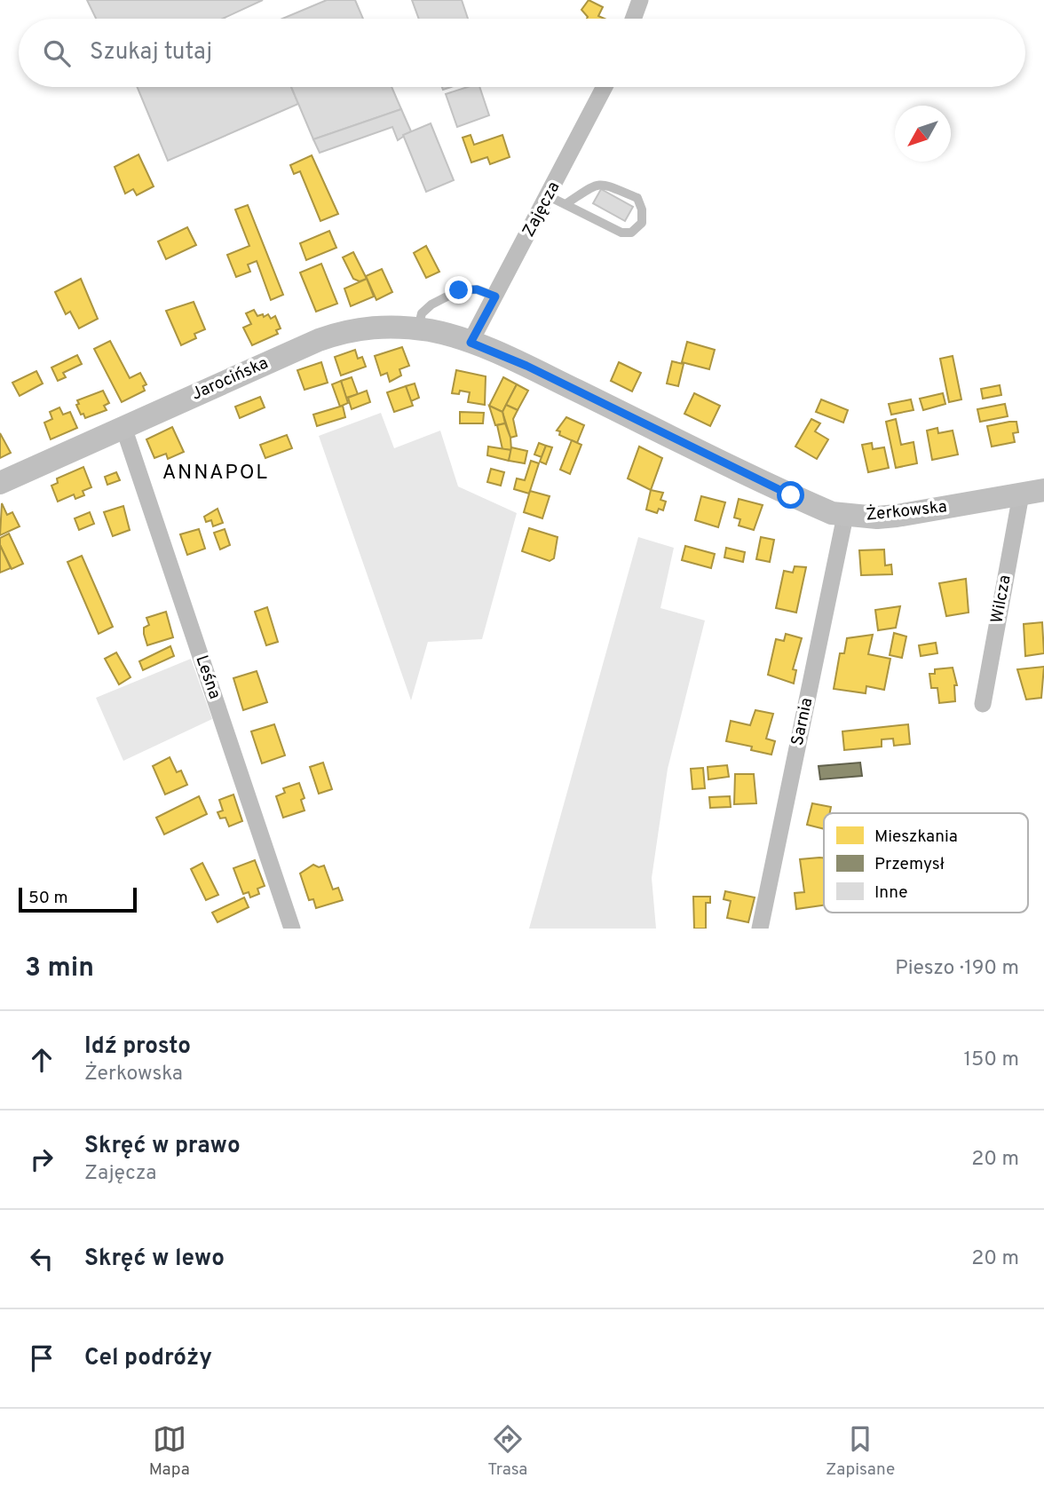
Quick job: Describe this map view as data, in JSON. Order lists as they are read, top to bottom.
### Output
{
  "streets": {
    "street": [
      "Zajęcza",
      "Jarocińska",
      "Żerkowska",
      "Wilcza",
      "Leśna",
      "Sarnia"
    ]
  },
  "crossings": [
    ["Zajęcza", "Jarocińska"],
    ["Zajęcza", "Żerkowska"],
    ["Jarocińska", "Żerkowska"],
    ["Jarocińska", "Leśna"],
    ["Żerkowska", "Wilcza"],
    ["Żerkowska", "Sarnia"]
  ],
  "districts": ["ANNAPOL"],
  "legend": ["Mieszkania", "Przemysł", "Inne"],
  "scale_bar": "50 m",
  "north": "bottom left",
  "page": {
    "search": "Szukaj tutaj",
    "scale": "50 m",
    "heading": ["3 min", "Pieszo · 190 m"],
    "list": [
      ["Idź prosto", "Żerkowska", "150 m"],
      ["Skręć w prawo", "Zajęcza", "20 m"],
      ["Skręć w lewo", "20 m"],
      "Cel podróży"
    ],
    "nav": ["Mapa", "Trasa", "Zapisane"]
  }
}
